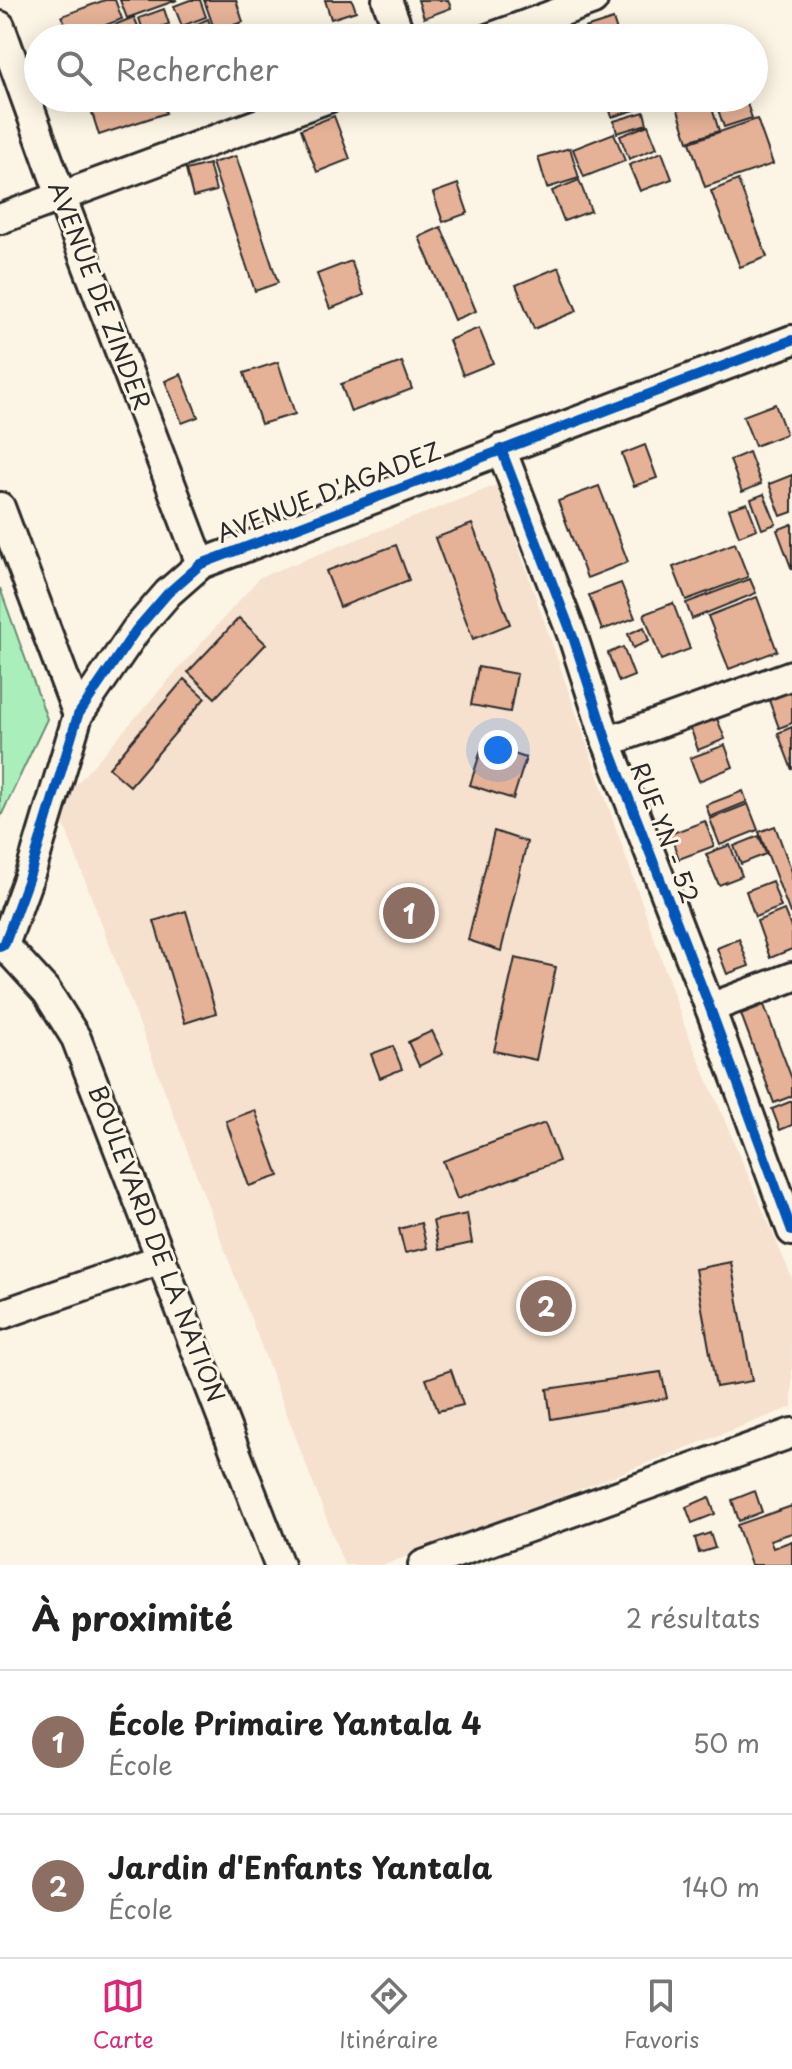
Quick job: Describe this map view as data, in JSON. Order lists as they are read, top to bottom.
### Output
{
  "streets": {
    "street": [
      "AVENUE DE ZINDER",
      "AVENUE D'AGADEZ",
      "RUE YN - 52",
      "BOULEVARD DE LA NATION"
    ]
  },
  "crossings": [
    ["AVENUE DE ZINDER", "AVENUE D'AGADEZ"],
    ["AVENUE D'AGADEZ", "RUE YN - 52"],
    ["AVENUE D'AGADEZ", "BOULEVARD DE LA NATION"]
  ],
  "page": {
    "search": "Rechercher",
    "pins": ["1", "2"],
    "heading": ["À proximité", "2 résultats"],
    "list": [
      {
        "mark": "1",
        "name": "École Primaire Yantala 4",
        "note": "École",
        "value": "50 m"
      },
      {
        "mark": "2",
        "name": "Jardin d'Enfants Yantala",
        "note": "École",
        "value": "140 m"
      }
    ],
    "nav": ["Carte", "Itinéraire", "Favoris"]
  }
}
